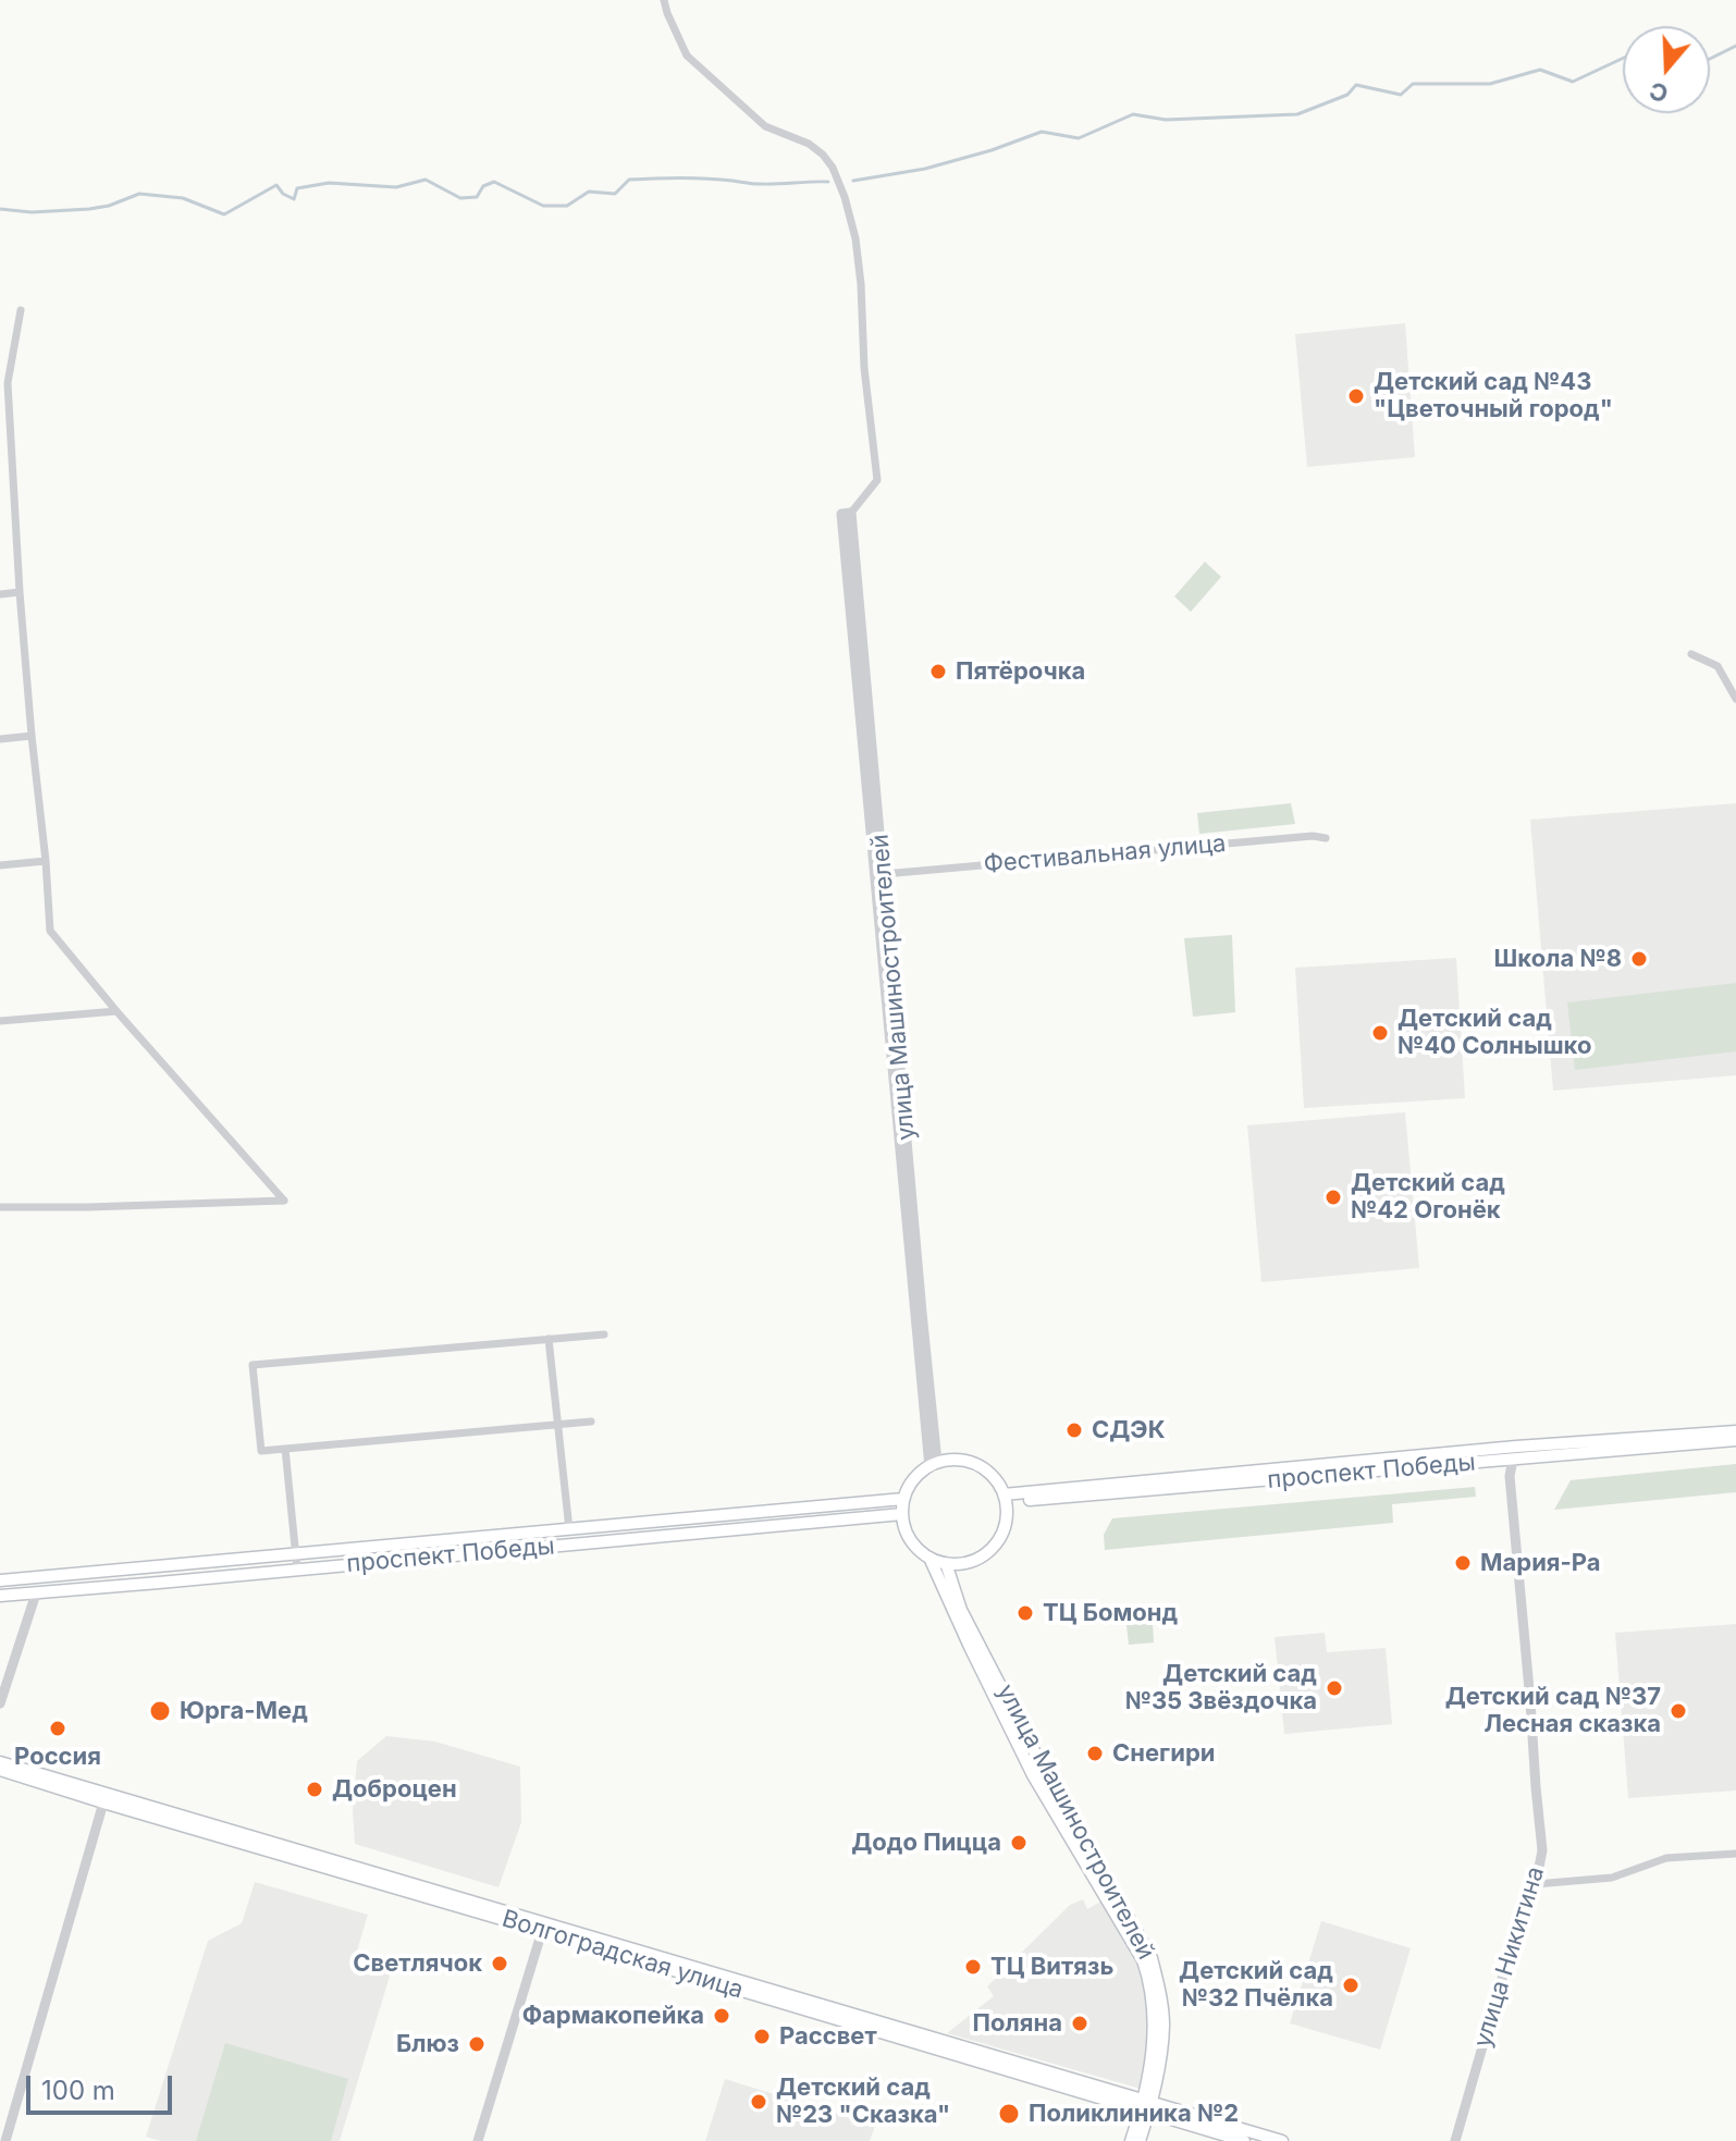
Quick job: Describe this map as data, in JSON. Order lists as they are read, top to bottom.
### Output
{
  "streets": {
    "main road": ["улица Машиностроителей", "проспект Победы", "Волгоградская улица"],
    "street": ["Фестивальная улица", "улица Никитина"]
  },
  "crossings": [
    ["Фестивальная улица", "улица Машиностроителей"],
    ["улица Машиностроителей", "проспект Победы"],
    ["улица Машиностроителей", "Волгоградская улица"],
    ["проспект Победы", "улица Никитина"]
  ],
  "places": [
    "Детский сад №43 \"Цветочный город\"",
    "Пятёрочка",
    "Школа №8",
    "Детский сад №40 Солнышко",
    "Детский сад №42 Огонёк",
    "СДЭК",
    "Мария-Ра",
    "ТЦ Бомонд",
    "Детский сад №35 Звёздочка",
    "Юрга-Мед",
    "Детский сад №37 Лесная сказка",
    "Россия",
    "Снегири",
    "Доброцен",
    "Додо Пицца",
    "Светлячок",
    "ТЦ Витязь",
    "Детский сад №32 Пчёлка",
    "Фармакопейка",
    "Поляна",
    "Рассвет",
    "Блюз",
    "Детский сад №23 \"Сказка\"",
    "Поликлиника №2"
  ],
  "scale_bar": "100 m",
  "north": "bottom"
}
